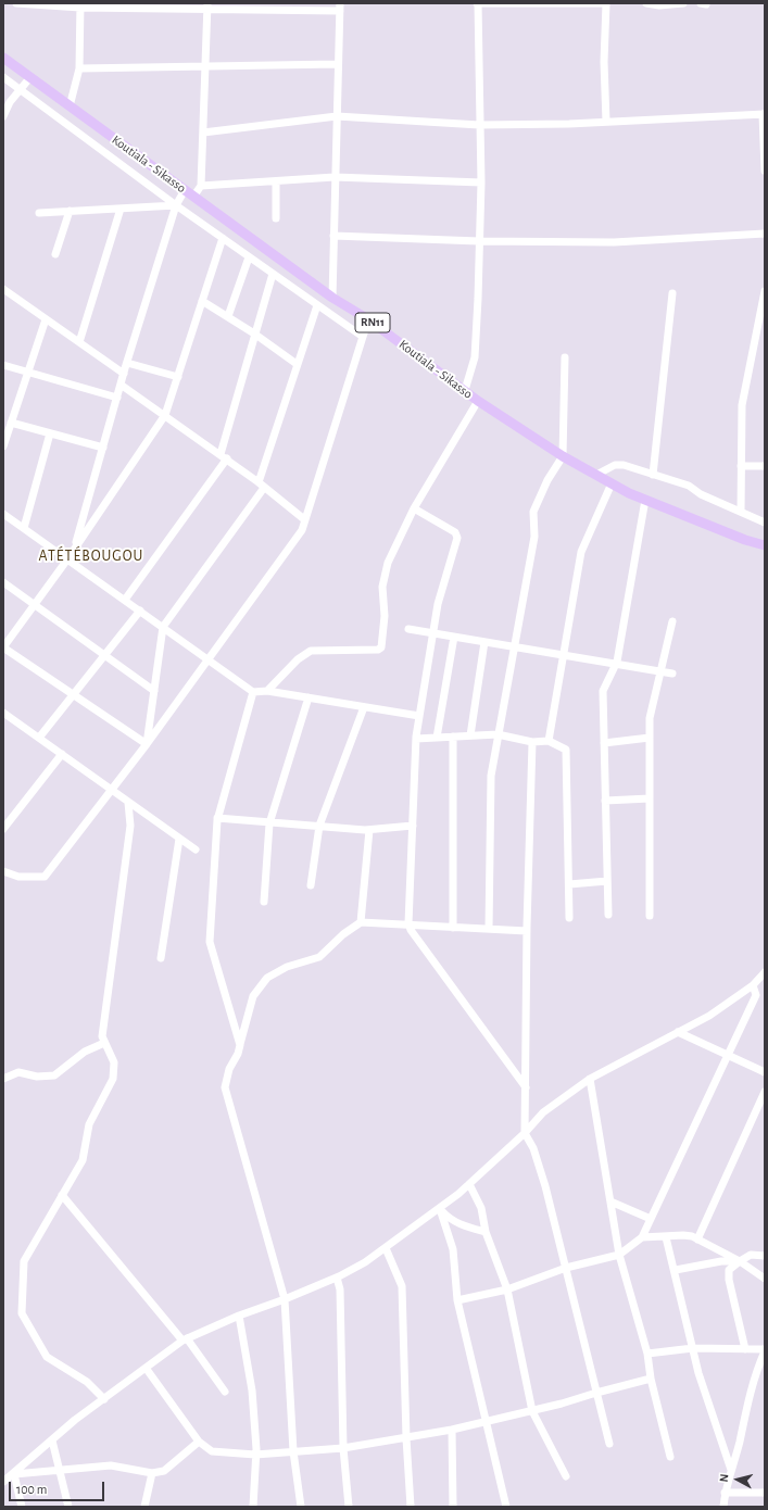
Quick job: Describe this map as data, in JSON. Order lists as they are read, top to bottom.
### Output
{
  "streets": {
    "main road": ["Koutiala - Sikasso", "RN11"]
  },
  "districts": ["ATÉTÉBOUGOU"],
  "scale_bar": "100 m",
  "north": "left"
}
